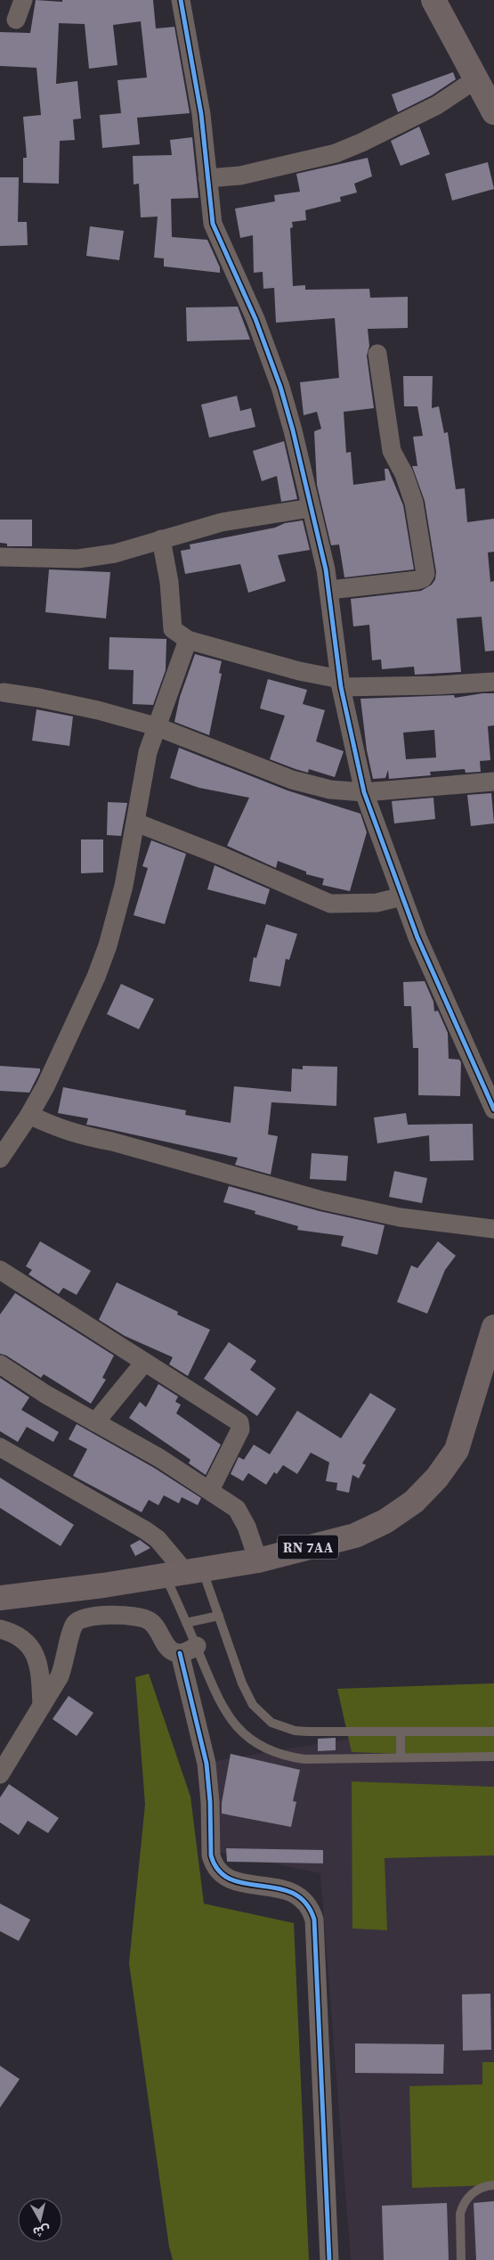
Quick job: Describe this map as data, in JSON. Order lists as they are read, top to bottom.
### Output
{
  "streets": {
    "main road": ["RN 7AA"]
  },
  "north": "bottom"
}
